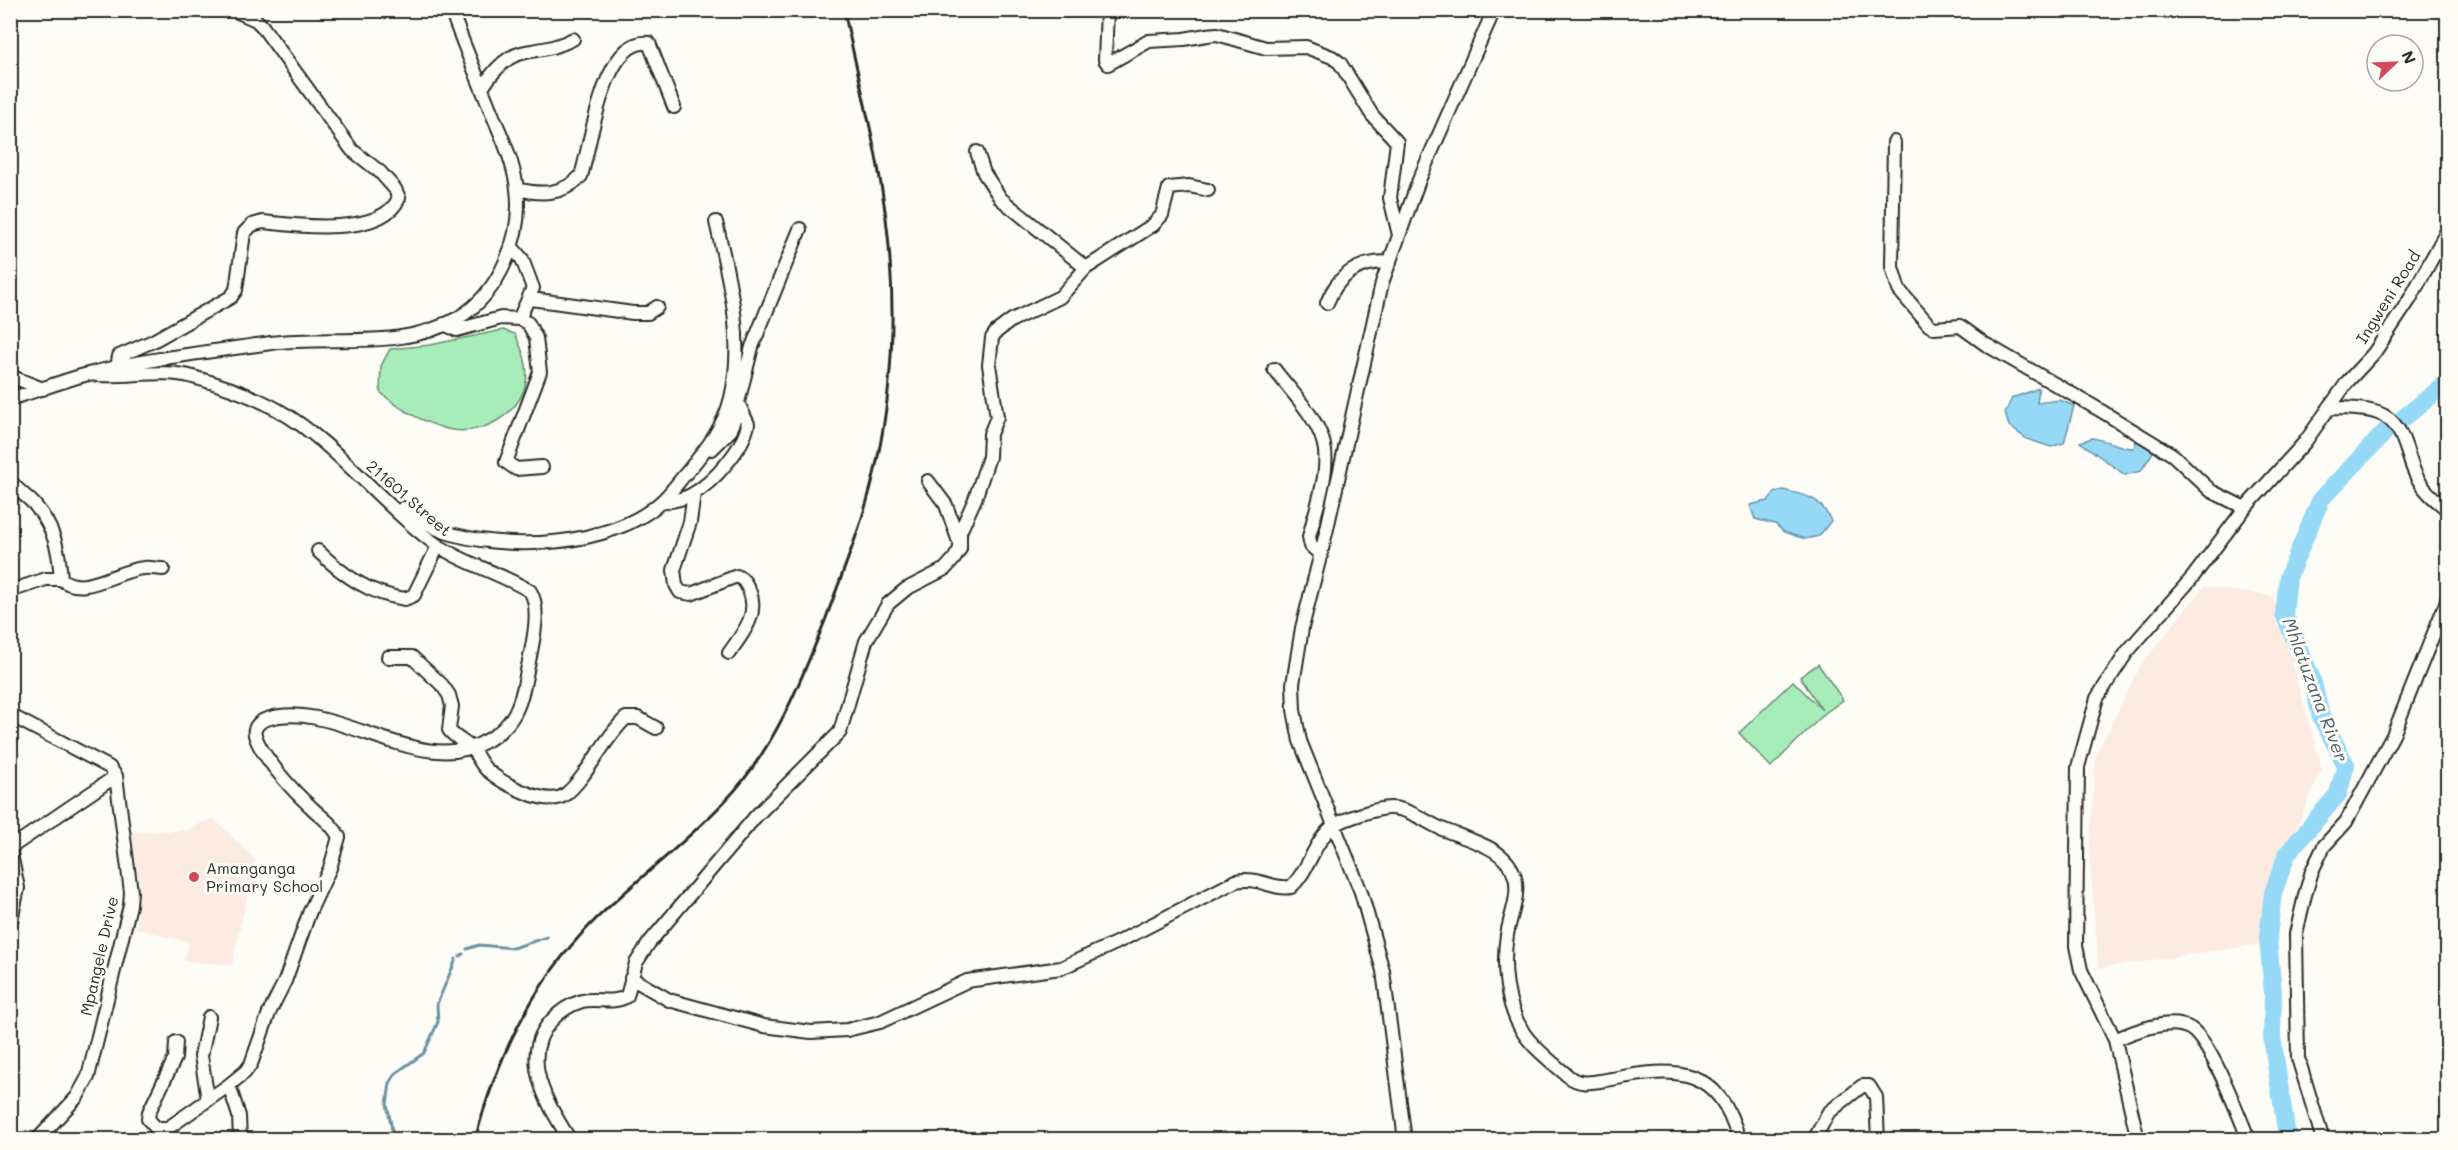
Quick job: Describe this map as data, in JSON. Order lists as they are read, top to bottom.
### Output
{
  "streets": {
    "street": ["Ingweni Road", "211601 Street", "Mpangele Drive"]
  },
  "water": ["Mhlatuzana River"],
  "places": ["Amanganga Primary School"],
  "north": "top right"
}
